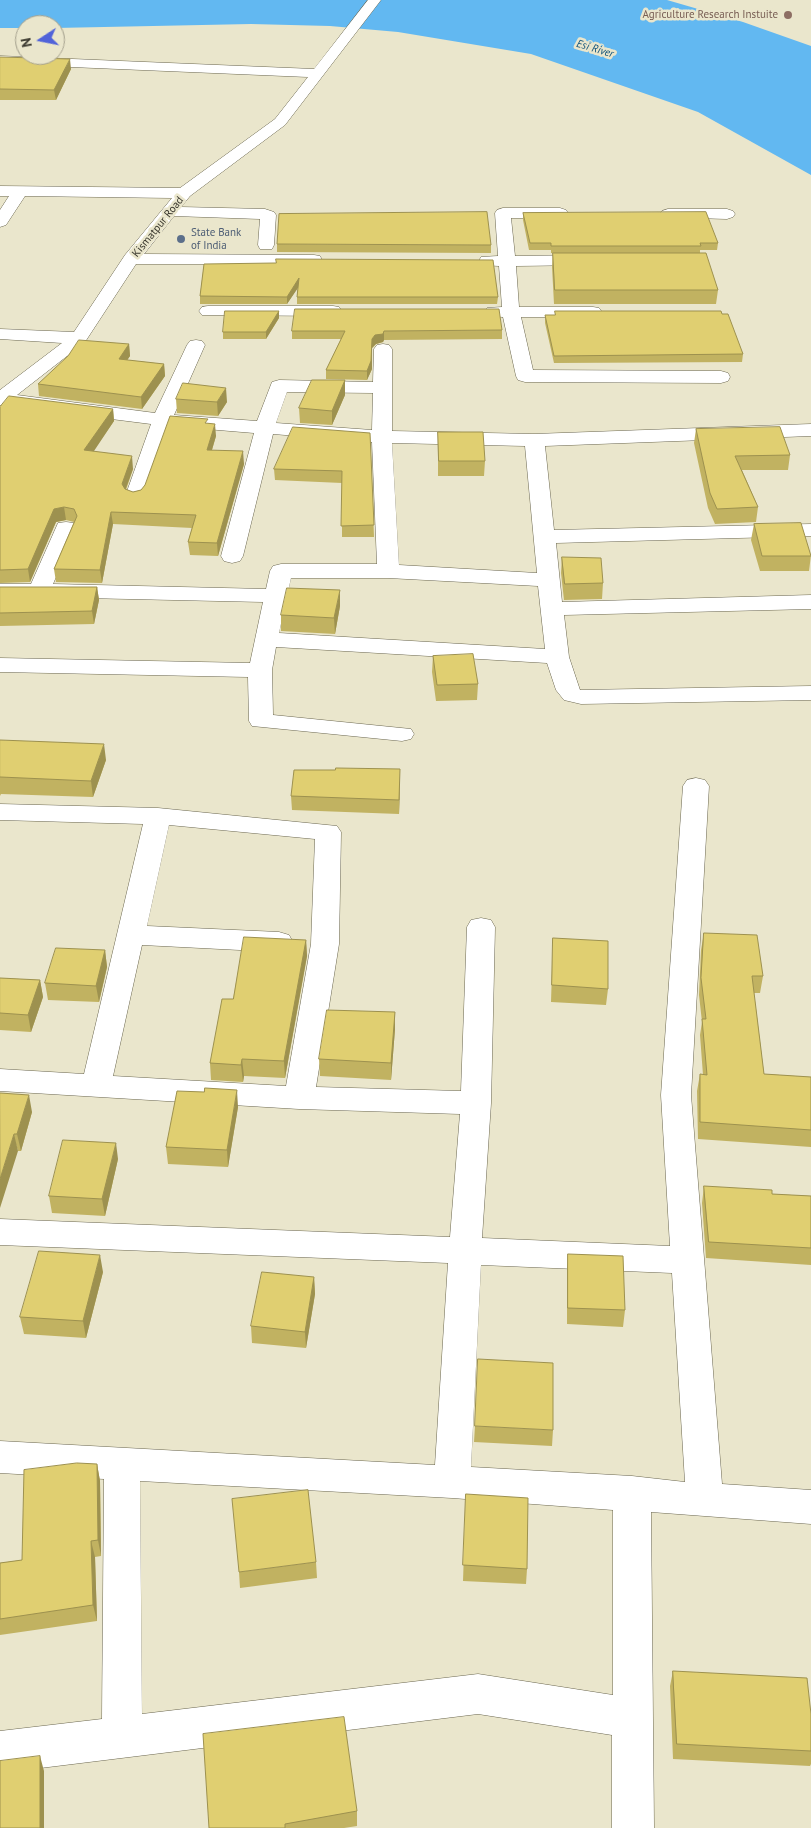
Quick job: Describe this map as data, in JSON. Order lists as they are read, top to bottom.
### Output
{
  "streets": {
    "street": ["Kismatpur Road"]
  },
  "water": ["Esi River"],
  "places": ["Agriculture Research Instuite", "State Bank of India"],
  "north": "left"
}
